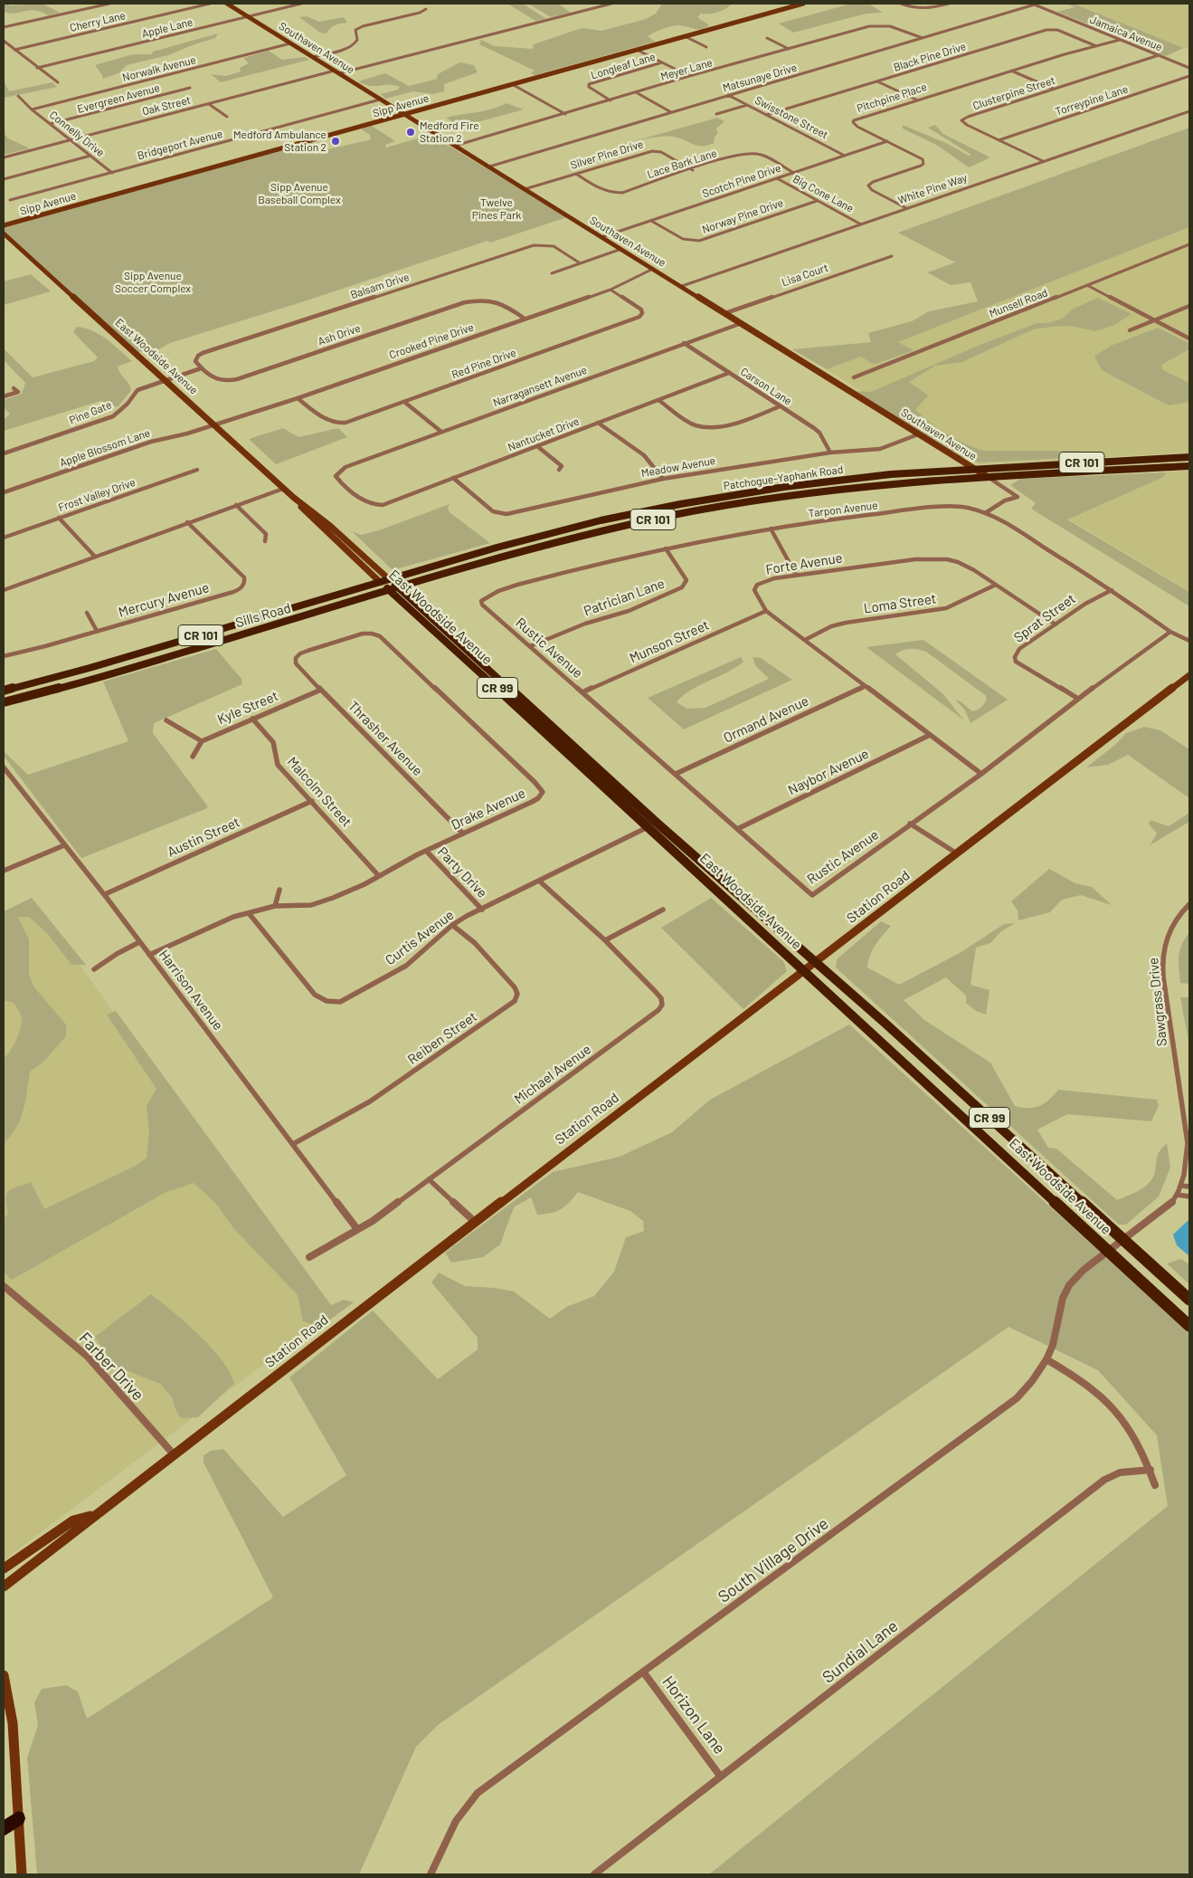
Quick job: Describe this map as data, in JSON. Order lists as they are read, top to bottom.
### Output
{
  "streets": {
    "main road": [
      "Southaven Avenue",
      "Sipp Avenue",
      "East Woodside Avenue",
      "CR 101",
      "Patchogue-Yaphank Road",
      "Sills Road",
      "CR 99",
      "Station Road"
    ],
    "street": [
      "Cherry Lane",
      "Apple Lane",
      "Jamaica Avenue",
      "Black Pine Drive",
      "Longleaf Lane",
      "Norwalk Avenue",
      "Meyer Lane",
      "Matsunaye Drive",
      "Clusterpine Street",
      "Pitchpine Place",
      "Evergreen Avenue",
      "Torreypine Lane",
      "Oak Street",
      "Swisstone Street",
      "Connelly Drive",
      "Bridgeport Avenue",
      "Silver Pine Drive",
      "Lace Bark Lane",
      "Scotch Pine Drive",
      "White Pine Way",
      "Big Cone Lane",
      "Norway Pine Drive",
      "Lisa Court",
      "Balsam Drive",
      "Munsell Road",
      "Ash Drive",
      "Crooked Pine Drive",
      "Red Pine Drive",
      "Narragansett Avenue",
      "Carson Lane",
      "Pine Gate",
      "Nantucket Drive",
      "Apple Blossom Lane",
      "Meadow Avenue",
      "Frost Valley Drive",
      "Tarpon Avenue",
      "Forte Avenue",
      "Patrician Lane",
      "Mercury Avenue",
      "Loma Street",
      "Sprat Street",
      "Munson Street",
      "Rustic Avenue",
      "Kyle Street",
      "Ormand Avenue",
      "Thrasher Avenue",
      "Naybor Avenue",
      "Malcolm Street",
      "Drake Avenue",
      "Austin Street",
      "Party Drive",
      "Curtis Avenue",
      "Harrison Avenue",
      "Sawgrass Drive",
      "Reiben Street",
      "Michael Avenue",
      "Farber Drive",
      "South Village Drive",
      "Sundial Lane",
      "Horizon Lane"
    ]
  },
  "crossings": [
    ["Apple Lane", "Southaven Avenue"],
    ["Jamaica Avenue", "Matsunaye Drive"],
    ["Jamaica Avenue", "Clusterpine Street"],
    ["Jamaica Avenue", "Pitchpine Place"],
    ["Southaven Avenue", "Norwalk Avenue"],
    ["Southaven Avenue", "Meyer Lane"],
    ["Southaven Avenue", "Matsunaye Drive"],
    ["Southaven Avenue", "Oak Street"],
    ["Southaven Avenue", "Sipp Avenue"],
    ["Southaven Avenue", "Bridgeport Avenue"],
    ["Southaven Avenue", "Silver Pine Drive"],
    ["Southaven Avenue", "Scotch Pine Drive"],
    ["Southaven Avenue", "White Pine Way"],
    ["Southaven Avenue", "Lisa Court"],
    ["Southaven Avenue", "Crooked Pine Drive"],
    ["Southaven Avenue", "Narragansett Avenue"],
    ["Southaven Avenue", "Meadow Avenue"],
    ["Southaven Avenue", "Patchogue-Yaphank Road"],
    ["Southaven Avenue", "Tarpon Avenue"],
    ["Black Pine Drive", "Pitchpine Place"],
    ["Black Pine Drive", "Swisstone Street"],
    ["Longleaf Lane", "Meyer Lane"],
    ["Norwalk Avenue", "Connelly Drive"],
    ["Meyer Lane", "Matsunaye Drive"],
    ["Matsunaye Drive", "Swisstone Street"],
    ["Clusterpine Street", "Torreypine Lane"],
    ["Clusterpine Street", "White Pine Way"],
    ["Pitchpine Place", "Scotch Pine Drive"],
    ["Pitchpine Place", "White Pine Way"],
    ["Evergreen Avenue", "Connelly Drive"],
    ["Oak Street", "Connelly Drive"],
    ["Swisstone Street", "Scotch Pine Drive"],
    ["Connelly Drive", "Bridgeport Avenue"],
    ["Silver Pine Drive", "Lace Bark Lane"],
    ["Lace Bark Lane", "Scotch Pine Drive"],
    ["Scotch Pine Drive", "Big Cone Lane"],
    ["Scotch Pine Drive", "Norway Pine Drive"],
    ["White Pine Way", "Big Cone Lane"],
    ["Big Cone Lane", "Norway Pine Drive"],
    ["Balsam Drive", "Ash Drive"],
    ["Balsam Drive", "Pine Gate"],
    ["Ash Drive", "Crooked Pine Drive"],
    ["Ash Drive", "Pine Gate"],
    ["Crooked Pine Drive", "East Woodside Avenue"],
    ["Crooked Pine Drive", "Red Pine Drive"],
    ["Crooked Pine Drive", "Apple Blossom Lane"],
    ["East Woodside Avenue", "Pine Gate"],
    ["East Woodside Avenue", "Apple Blossom Lane"],
    ["East Woodside Avenue", "Patchogue-Yaphank Road"],
    ["East Woodside Avenue", "Sills Road"],
    ["East Woodside Avenue", "Station Road"],
    ["East Woodside Avenue", "Curtis Avenue"],
    ["East Woodside Avenue", "Sawgrass Drive"],
    ["East Woodside Avenue", "South Village Drive"],
    ["Narragansett Avenue", "Carson Lane"],
    ["Narragansett Avenue", "Nantucket Drive"],
    ["Carson Lane", "Nantucket Drive"],
    ["Carson Lane", "Meadow Avenue"],
    ["Nantucket Drive", "Meadow Avenue"],
    ["Patchogue-Yaphank Road", "Sills Road"],
    ["Tarpon Avenue", "Patrician Lane"],
    ["Tarpon Avenue", "Sprat Street"],
    ["Tarpon Avenue", "Rustic Avenue"],
    ["Forte Avenue", "Loma Street"],
    ["Forte Avenue", "Sprat Street"],
    ["Forte Avenue", "Munson Street"],
    ["Forte Avenue", "Rustic Avenue"],
    ["Forte Avenue", "Ormand Avenue"],
    ["Forte Avenue", "Naybor Avenue"],
    ["Patrician Lane", "Rustic Avenue"],
    ["Sprat Street", "Rustic Avenue"],
    ["Munson Street", "Rustic Avenue"],
    ["Rustic Avenue", "Ormand Avenue"],
    ["Rustic Avenue", "Naybor Avenue"],
    ["Kyle Street", "Thrasher Avenue"],
    ["Kyle Street", "Malcolm Street"],
    ["Thrasher Avenue", "Drake Avenue"],
    ["Malcolm Street", "Drake Avenue"],
    ["Malcolm Street", "Austin Street"],
    ["Drake Avenue", "Party Drive"],
    ["Drake Avenue", "Curtis Avenue"],
    ["Drake Avenue", "Harrison Avenue"],
    ["Austin Street", "Harrison Avenue"],
    ["Party Drive", "Curtis Avenue"],
    ["Station Road", "Farber Drive"],
    ["Curtis Avenue", "Reiben Street"],
    ["Curtis Avenue", "Michael Avenue"],
    ["Harrison Avenue", "Reiben Street"],
    ["Harrison Avenue", "Michael Avenue"],
    ["Sawgrass Drive", "South Village Drive"],
    ["South Village Drive", "Horizon Lane"],
    ["Sundial Lane", "Horizon Lane"]
  ],
  "parks": ["Sipp Avenue Baseball Complex", "Twelve Pines Park", "Sipp Avenue Soccer Complex"],
  "places": ["Medford Fire Station 2", "Medford Ambulance Station 2"]
}
